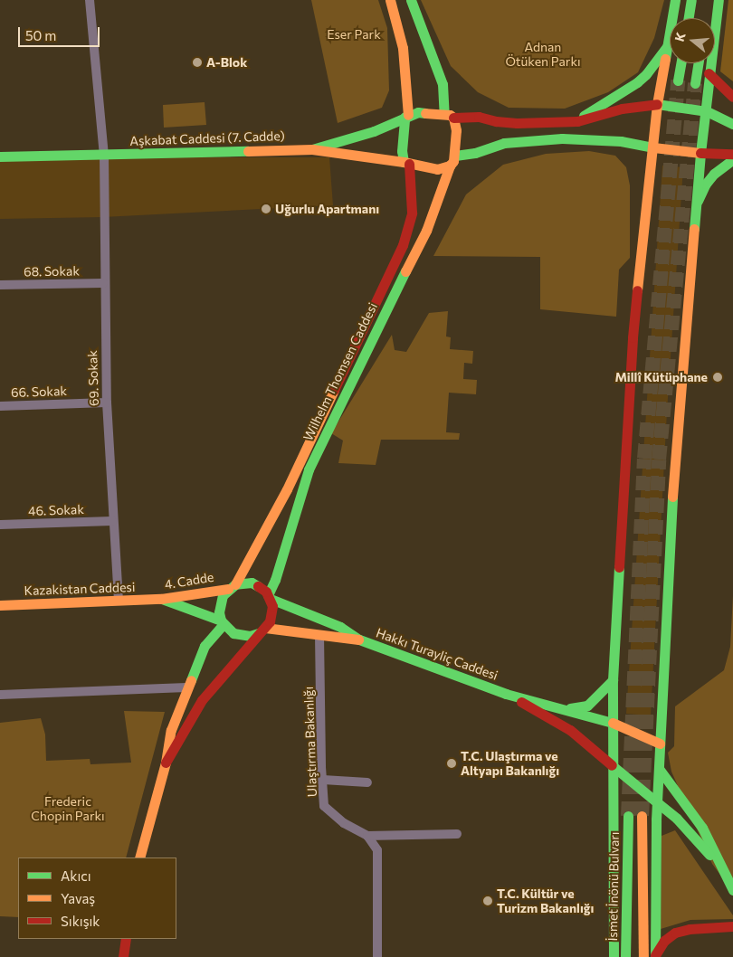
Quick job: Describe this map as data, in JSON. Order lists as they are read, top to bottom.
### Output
{
  "streets": {
    "main road": [
      "Aşkabat Caddesi (7. Cadde)",
      "Wilhelm Thomsen Caddesi",
      "4. Cadde",
      "Kazakistan Caddesi",
      "Hakkı Turayliç Caddesi",
      "İsmet İnönü Bulvarı"
    ],
    "street": [
      "68. Sokak",
      "69. Sokak",
      "66. Sokak",
      "46. Sokak",
      "Ulaştırma Bakanlığı"
    ]
  },
  "crossings": [
    ["Aşkabat Caddesi (7. Cadde)", "69. Sokak"],
    ["68. Sokak", "69. Sokak"],
    ["Wilhelm Thomsen Caddesi", "4. Cadde"],
    ["Wilhelm Thomsen Caddesi", "Hakkı Turayliç Caddesi"],
    ["69. Sokak", "66. Sokak"],
    ["69. Sokak", "46. Sokak"],
    ["69. Sokak", "Kazakistan Caddesi"],
    ["4. Cadde", "Kazakistan Caddesi"],
    ["4. Cadde", "Hakkı Turayliç Caddesi"],
    ["Hakkı Turayliç Caddesi", "Ulaştırma Bakanlığı"]
  ],
  "parks": ["Eser Park", "Adnan Ötüken Parkı", "Frederic Chopin Parkı"],
  "places": [
    "A-Blok",
    "Uğurlu Apartmanı",
    "Millî Kütüphane",
    "T.C. Ulaştırma ve Altyapı Bakanlığı",
    "T.C. Kültür ve Turizm Bakanlığı"
  ],
  "legend": ["Akıcı", "Yavaş", "Sıkışık"],
  "scale_bar": "50 m",
  "north": "left"
}
